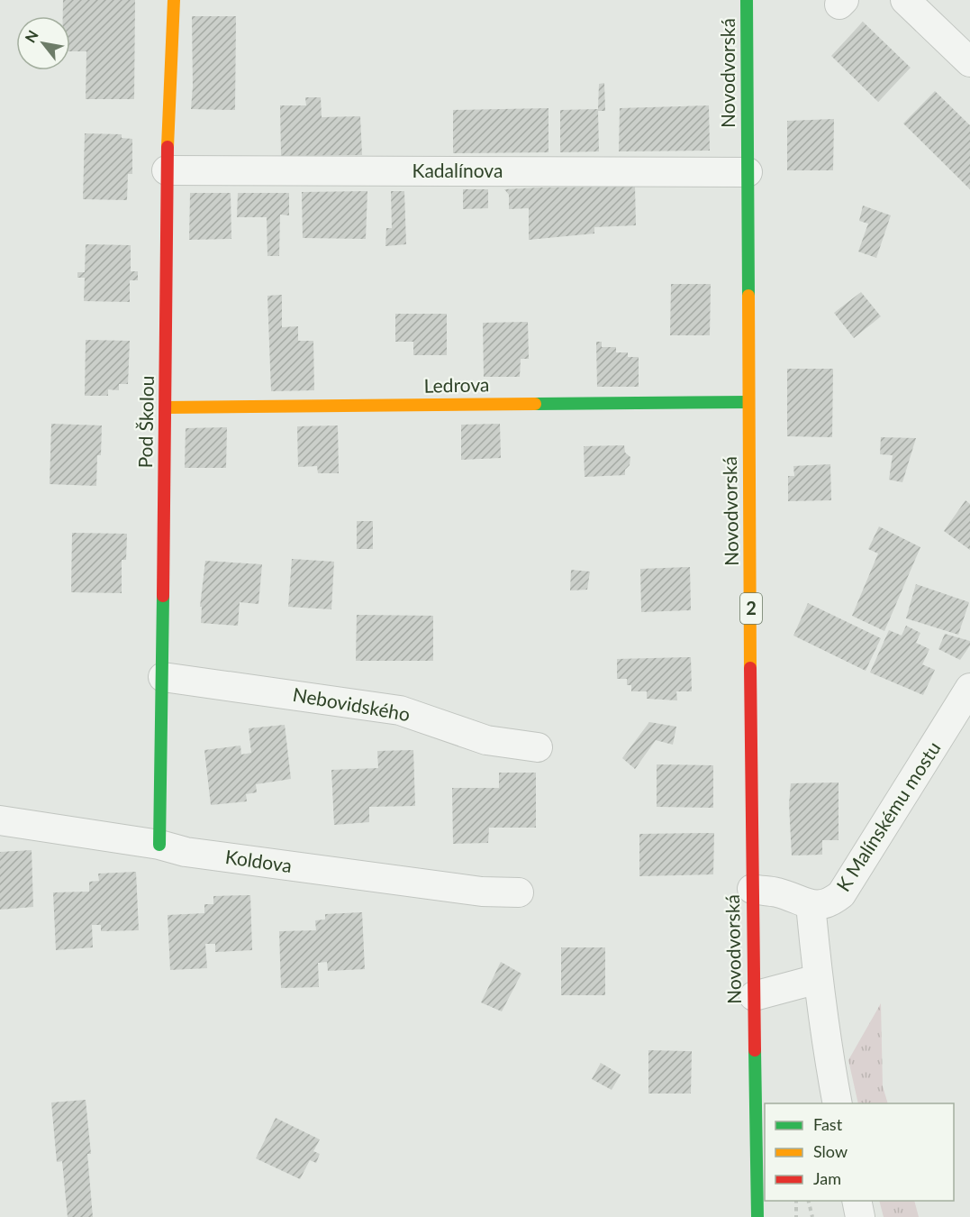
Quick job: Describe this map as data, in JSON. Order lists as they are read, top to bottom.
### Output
{
  "streets": {
    "street": [
      "Novodvorská",
      "Kadalínova",
      "Ledrova",
      "Pod Školou",
      "2",
      "Nebovidského",
      "K Malínskému mostu",
      "Koldova"
    ]
  },
  "crossings": [
    ["Novodvorská", "Kadalínova"],
    ["Novodvorská", "Ledrova"],
    ["Kadalínova", "Pod Školou"],
    ["Ledrova", "Pod Školou"],
    ["Pod Školou", "Nebovidského"],
    ["Pod Školou", "Koldova"]
  ],
  "legend": ["Fast", "Slow", "Jam"],
  "north": "top left"
}
